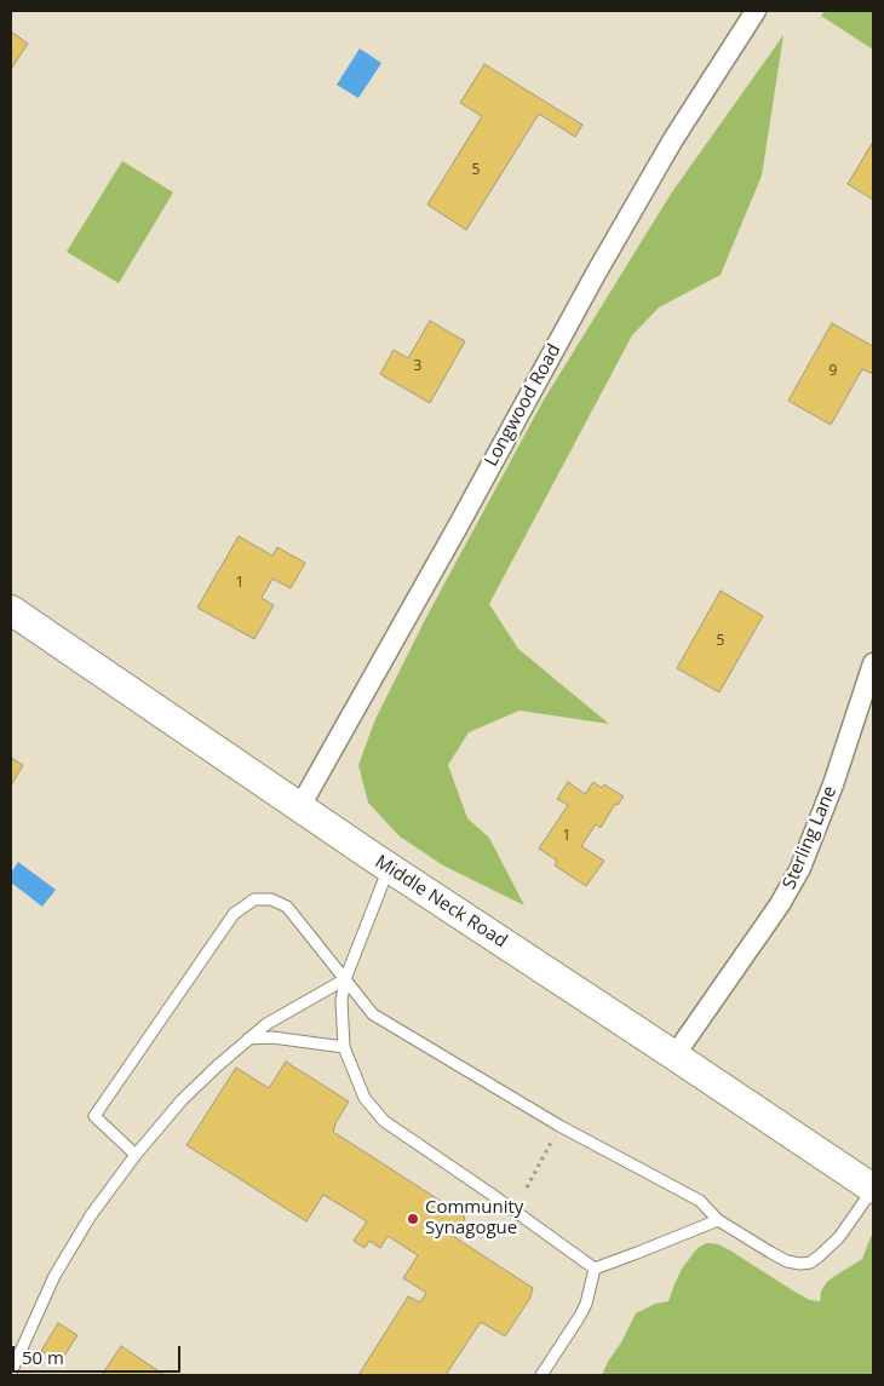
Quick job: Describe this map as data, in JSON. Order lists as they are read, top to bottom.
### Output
{
  "streets": {
    "main road": ["Middle Neck Road"],
    "street": ["Longwood Road", "Sterling Lane"]
  },
  "crossings": [
    ["Longwood Road", "Middle Neck Road"],
    ["Sterling Lane", "Middle Neck Road"]
  ],
  "places": ["Community Synagogue"],
  "house_numbers": [
    "5",
    "3",
    "9",
    "1",
    "5",
    "1"
  ],
  "scale_bar": "50 m"
}
